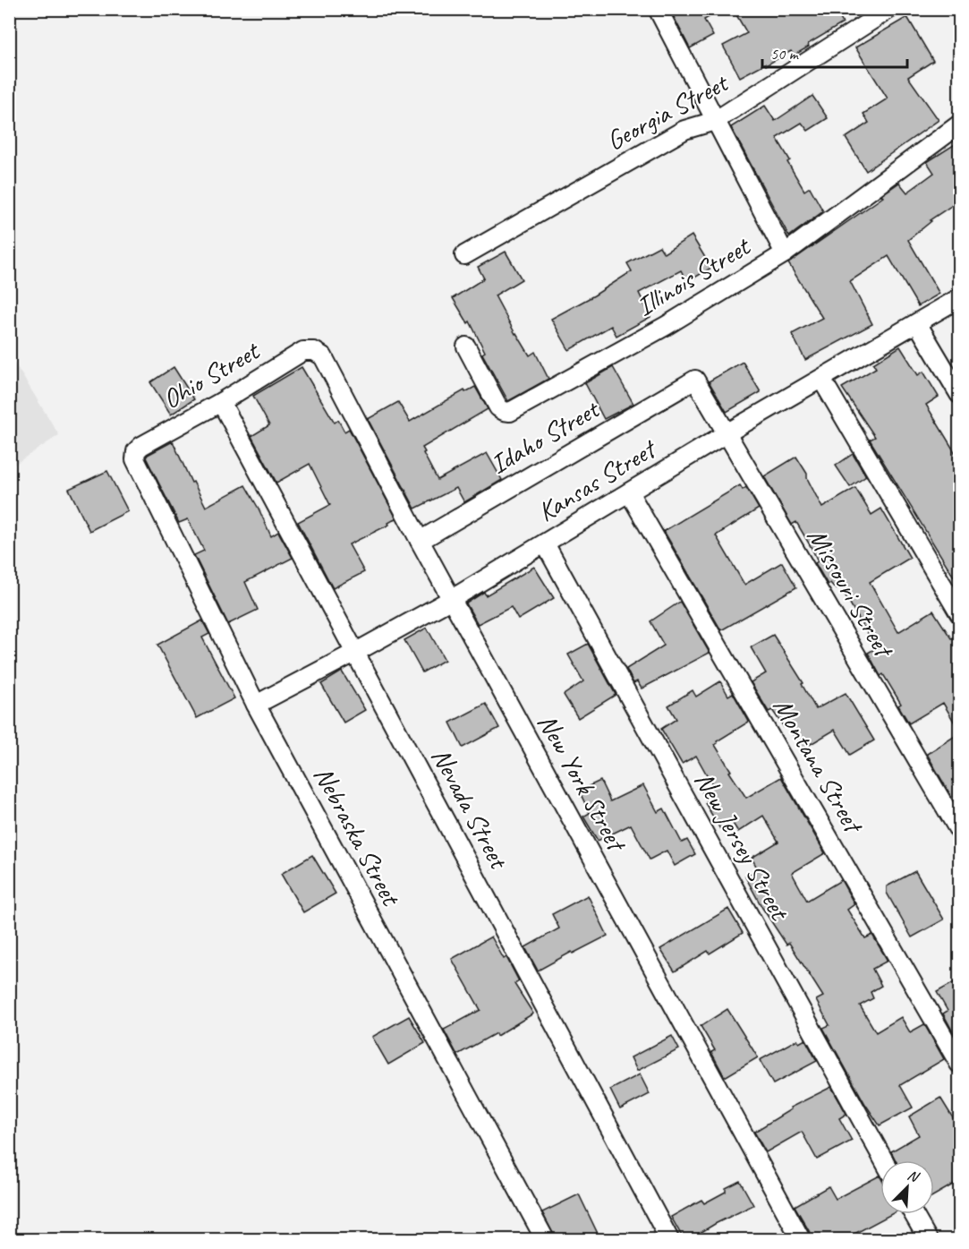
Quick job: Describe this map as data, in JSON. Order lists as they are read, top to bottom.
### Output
{
  "streets": {
    "street": [
      "Georgia Street",
      "Illinois Street",
      "Ohio Street",
      "Idaho Street",
      "Kansas Street",
      "Missouri Street",
      "Montana Street",
      "New York Street",
      "Nevada Street",
      "Nebraska Street",
      "New Jersey Street"
    ]
  },
  "crossings": [
    ["Ohio Street", "New York Street"],
    ["Ohio Street", "Nevada Street"],
    ["Ohio Street", "Nebraska Street"],
    ["Idaho Street", "Missouri Street"],
    ["Idaho Street", "New York Street"],
    ["Kansas Street", "Missouri Street"],
    ["Kansas Street", "Montana Street"],
    ["Kansas Street", "New York Street"],
    ["Kansas Street", "Nevada Street"],
    ["Kansas Street", "Nebraska Street"],
    ["Kansas Street", "New Jersey Street"]
  ],
  "scale_bar": "50 m",
  "north": "top right"
}
